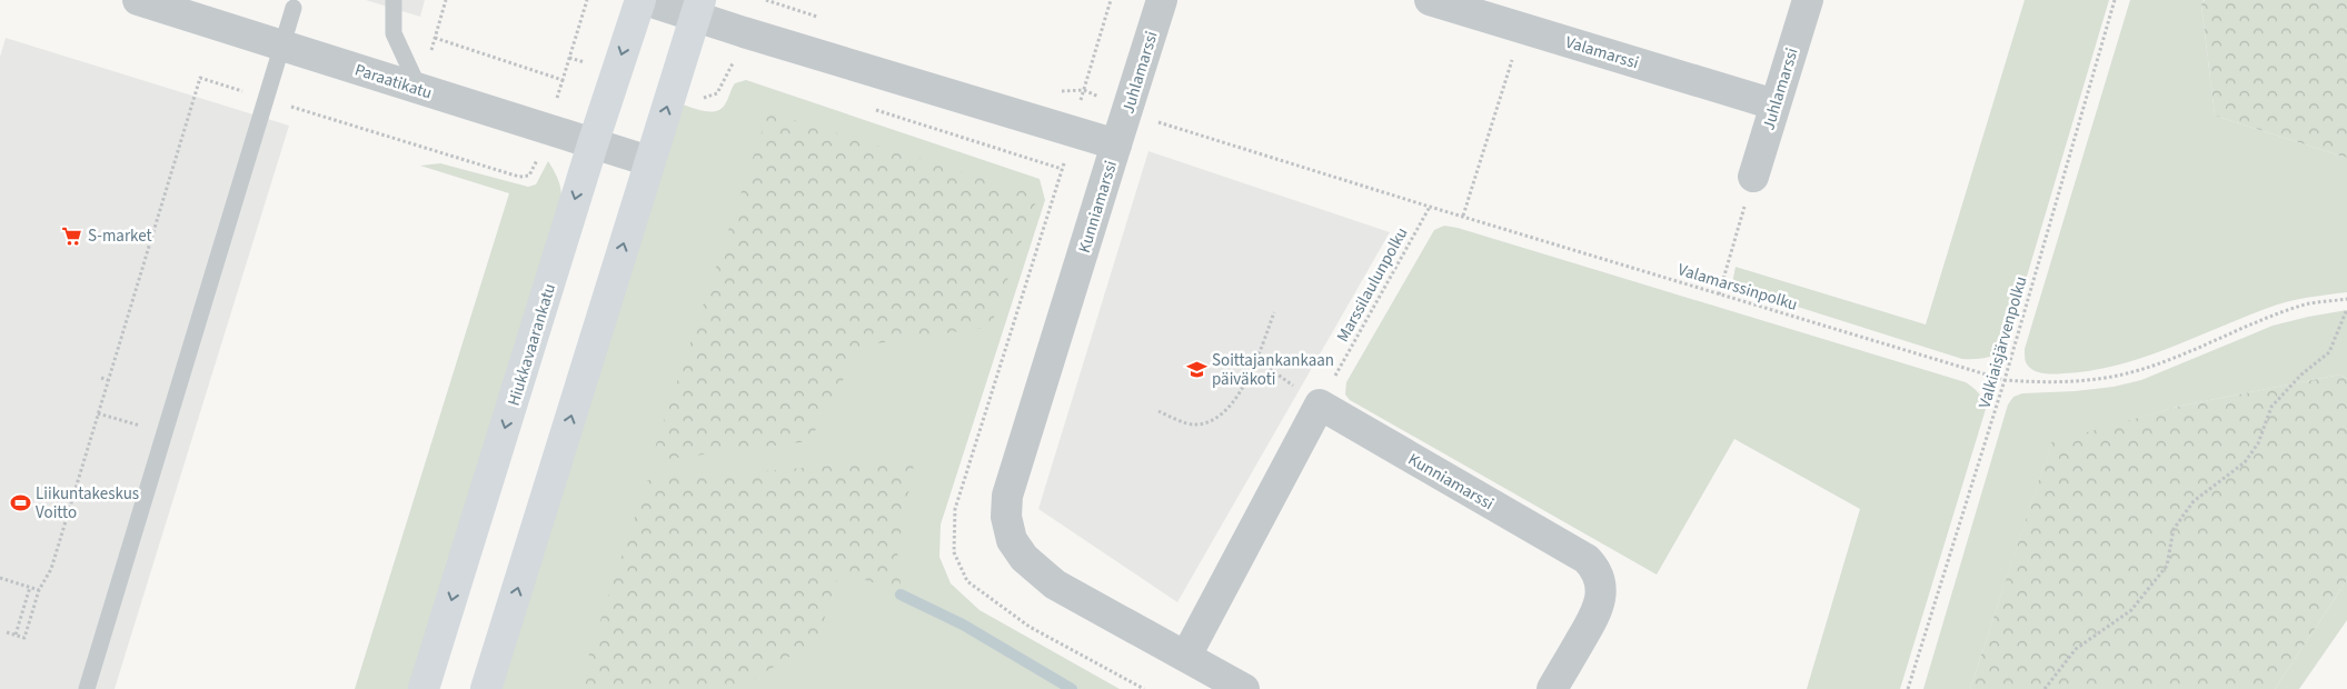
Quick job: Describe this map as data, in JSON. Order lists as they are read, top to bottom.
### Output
{
  "streets": {
    "street": [
      "Valamarssi",
      "Juhlamarssi",
      "Paraatikatu",
      "Kunniamarssi",
      "Hiukkavaarankatu"
    ],
    "path": ["Marssilaulunpolku", "Valamarssinpolku", "Valkiaisjärvenpolku"]
  },
  "crossings": [
    ["Valamarssi", "Juhlamarssi"],
    ["Valamarssi", "Valamarssinpolku"],
    ["Juhlamarssi", "Kunniamarssi"],
    ["Paraatikatu", "Hiukkavaarankatu"],
    ["Kunniamarssi", "Marssilaulunpolku"],
    ["Kunniamarssi", "Hiukkavaarankatu"],
    ["Valamarssinpolku", "Valkiaisjärvenpolku"]
  ],
  "places": {
    "supermarket": ["S-market"],
    "school or university": ["Soittajankankaan päiväkoti"],
    "sports": ["Liikuntakeskus Voitto"]
  }
}
